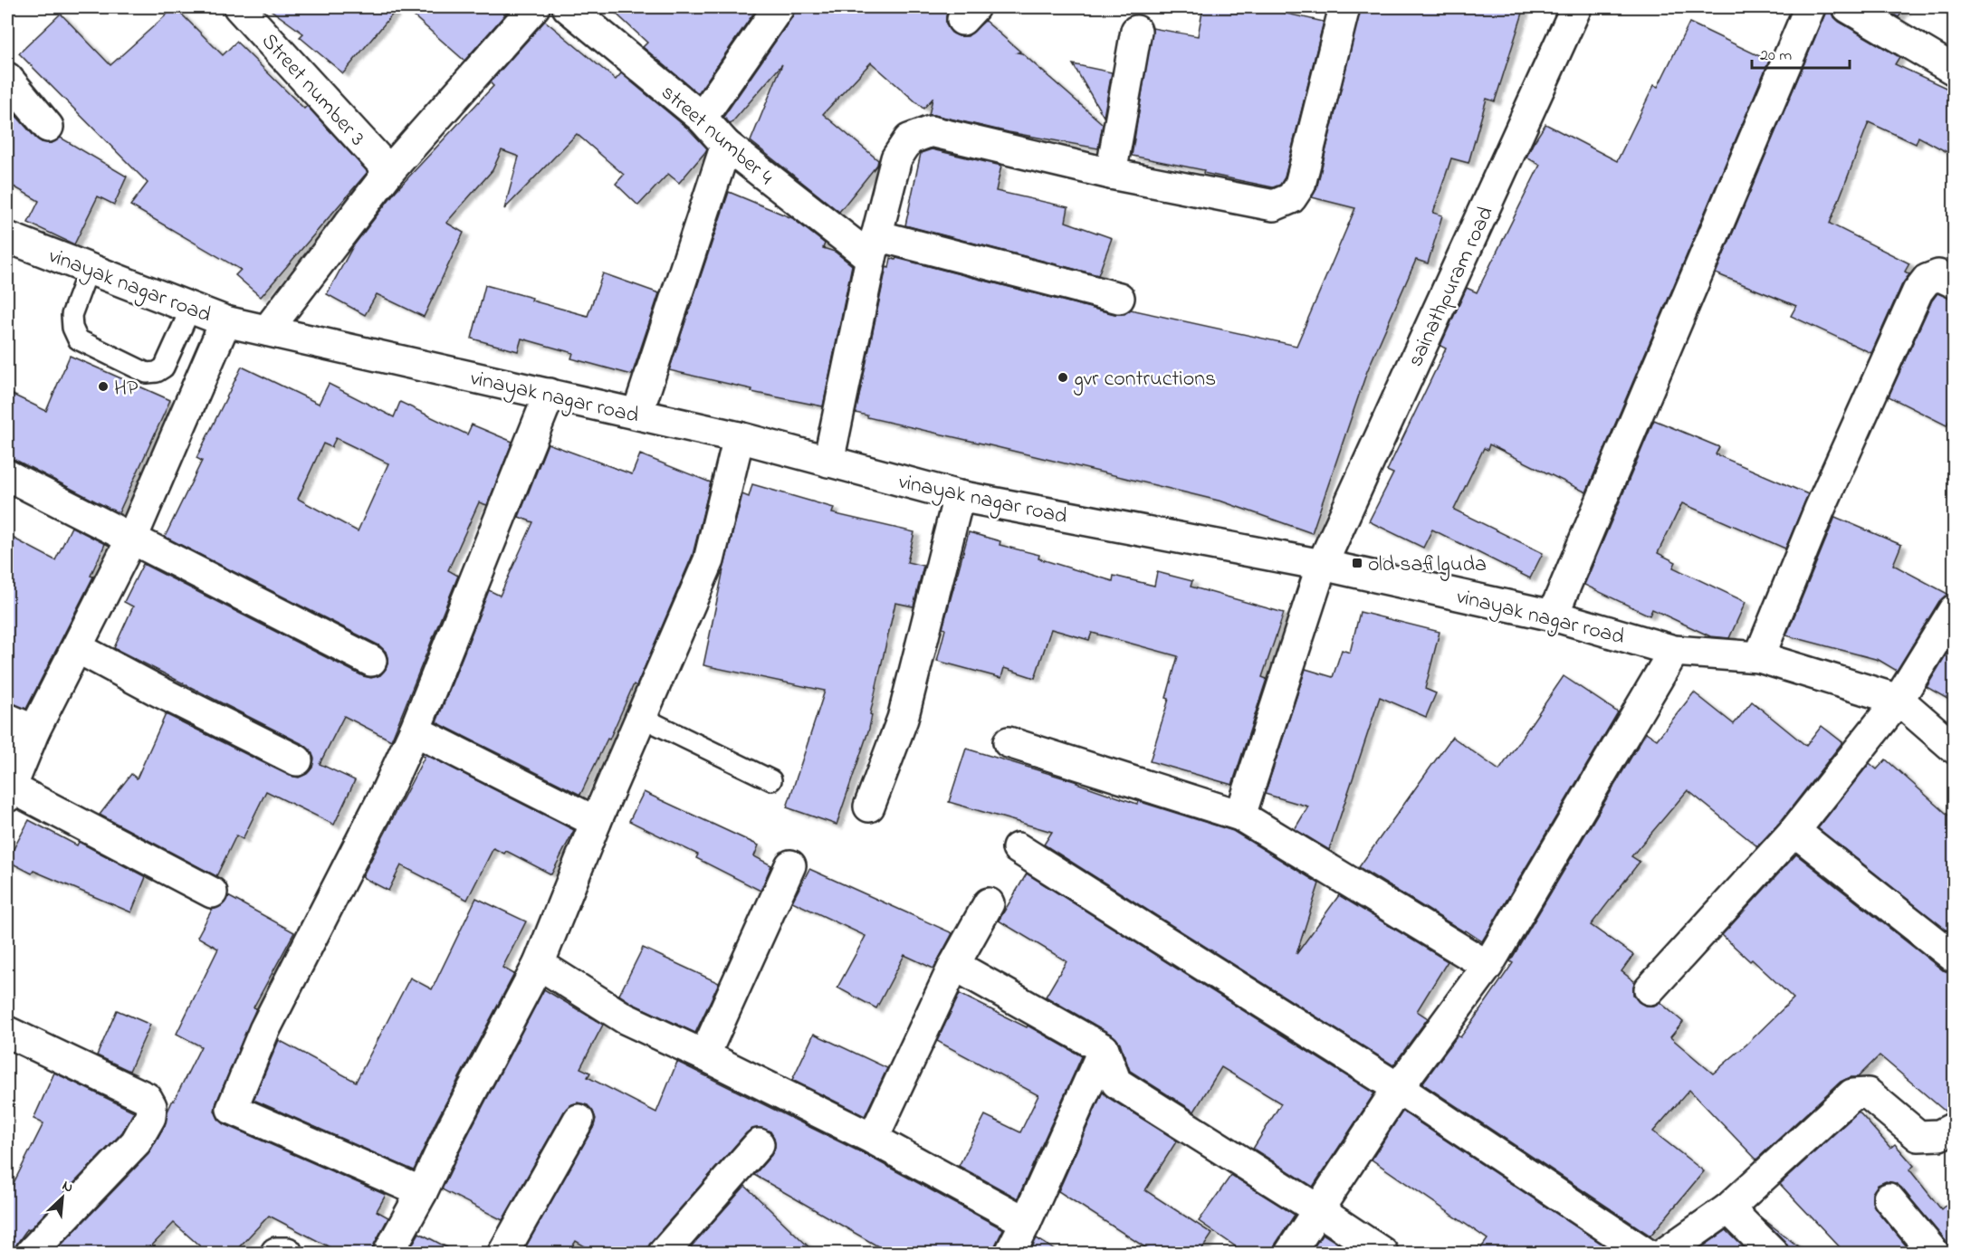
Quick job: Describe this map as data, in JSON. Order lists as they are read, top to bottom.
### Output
{
  "streets": {
    "street": [
      "Street number 3",
      "street number 4",
      "vinayak nagar road",
      "sainathpuram road"
    ]
  },
  "crossings": [
    ["vinayak nagar road", "sainathpuram road"]
  ],
  "places": {
    "other": ["gvr contructions", "HP"],
    "transit": ["old safilguda"]
  },
  "scale_bar": "20 m",
  "north": "top right"
}
